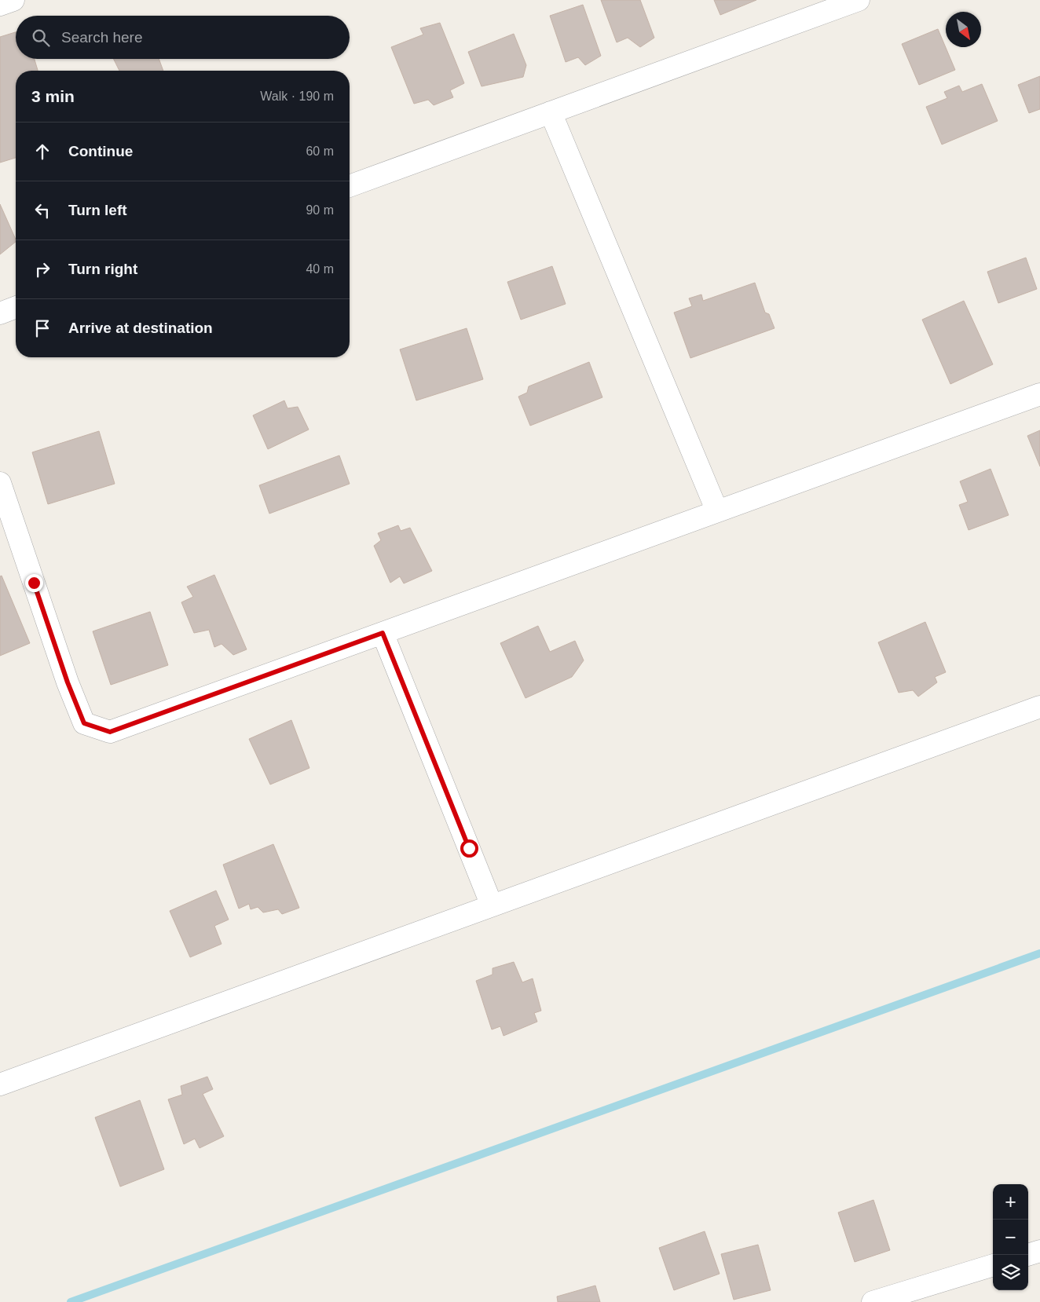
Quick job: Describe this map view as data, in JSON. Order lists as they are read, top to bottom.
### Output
{
  "north": "bottom right",
  "page": {
    "search": "Search here",
    "heading": ["3 min", "Walk · 190 m"],
    "list": [
      ["Continue", "60 m"],
      ["Turn left", "90 m"],
      ["Turn right", "40 m"],
      "Arrive at destination"
    ],
    "map_buttons": ["+", "−"]
  }
}
